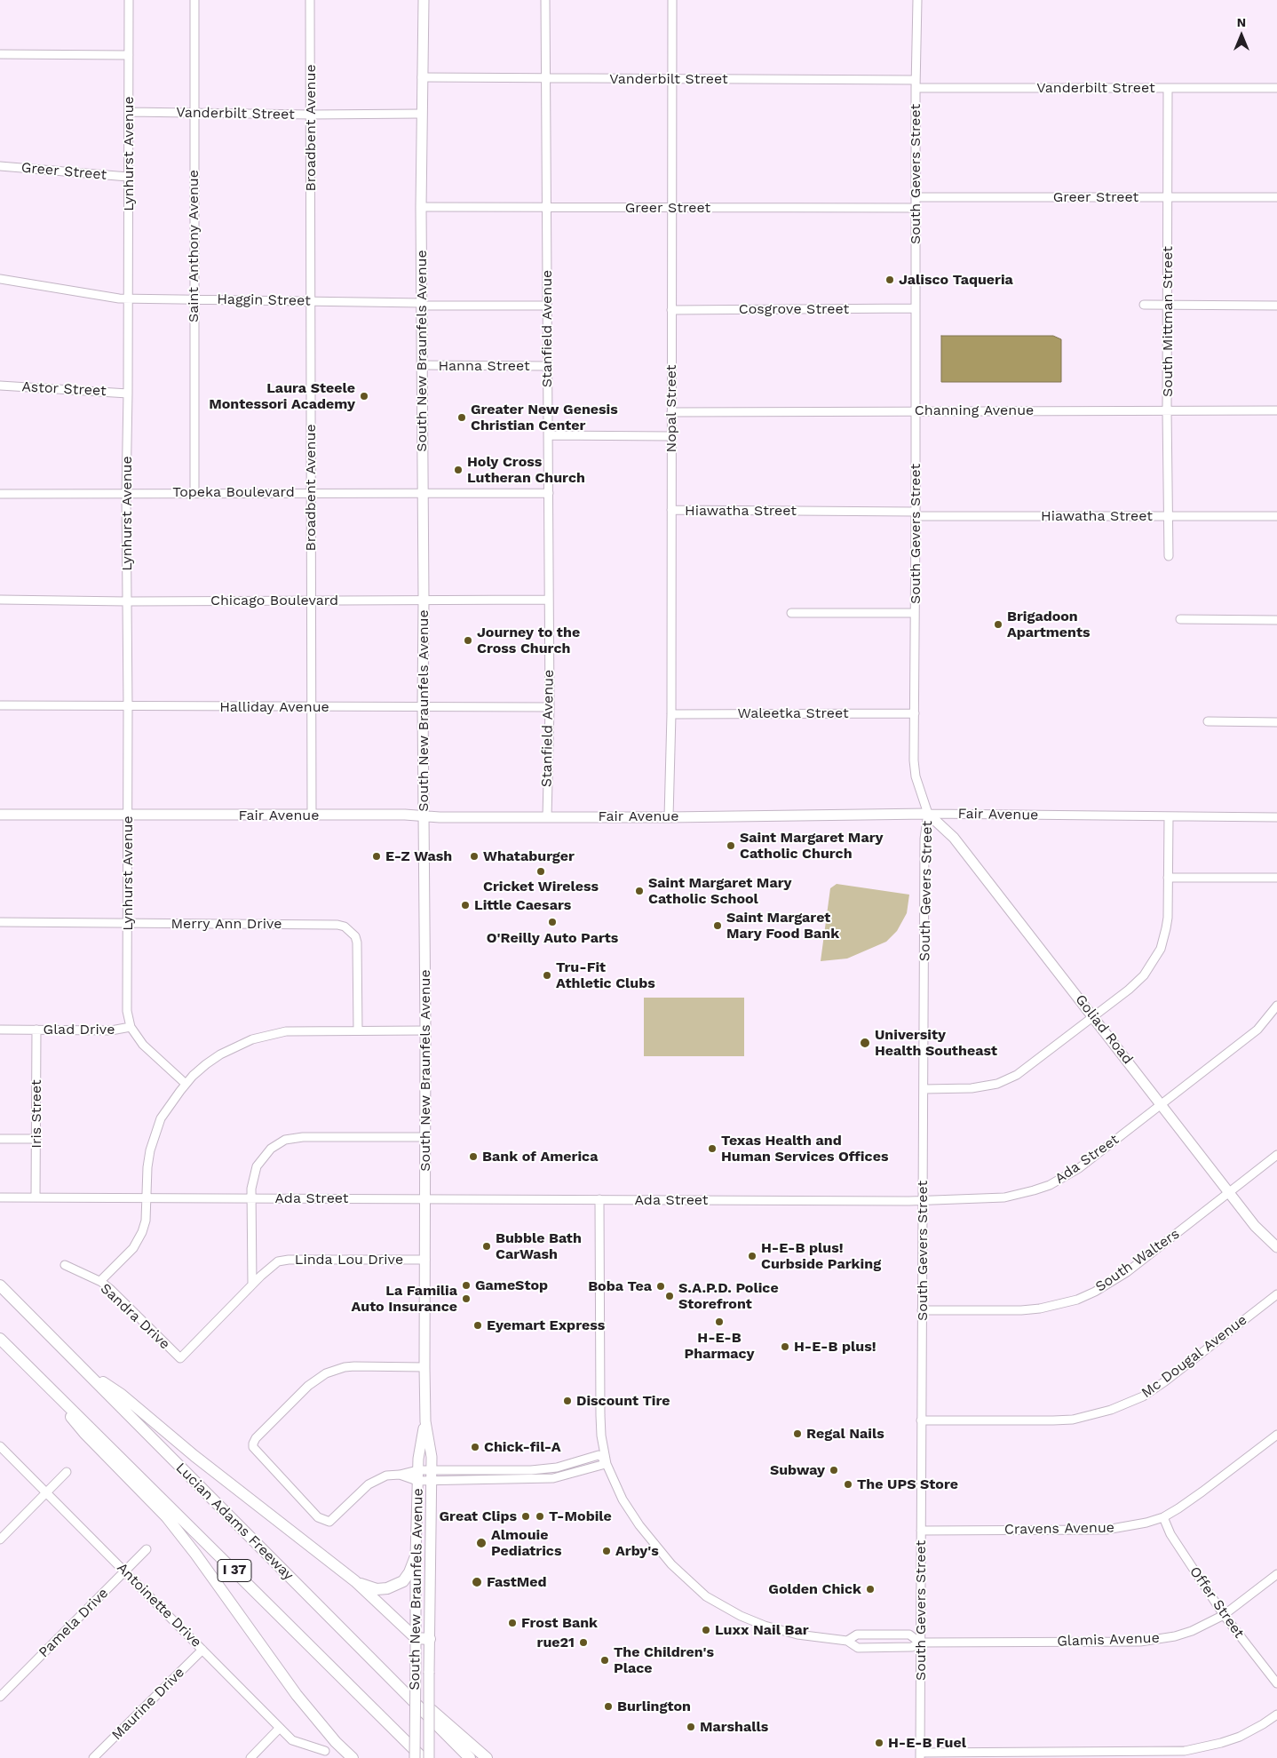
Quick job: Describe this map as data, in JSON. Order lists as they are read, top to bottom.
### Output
{
  "streets": {
    "highway": ["Lucian Adams Freeway", "I 37"],
    "main road": ["South New Braunfels Avenue", "Fair Avenue", "Goliad Road"],
    "street": [
      "Vanderbilt Street",
      "Broadbent Avenue",
      "Lynhurst Avenue",
      "Greer Street",
      "South Gevers Street",
      "Saint Anthony Avenue",
      "Haggin Street",
      "Cosgrove Street",
      "South Mittman Street",
      "Stanfield Avenue",
      "Hanna Street",
      "Astor Street",
      "Nopal Street",
      "Channing Avenue",
      "Topeka Boulevard",
      "Hiawatha Street",
      "Chicago Boulevard",
      "Halliday Avenue",
      "Waleetka Street",
      "Merry Ann Drive",
      "Glad Drive",
      "Iris Street",
      "Ada Street",
      "Linda Lou Drive",
      "South Walters",
      "Sandra Drive",
      "Mc Dougal Avenue",
      "Cravens Avenue",
      "Offer Street",
      "Antoinette Drive",
      "Pamela Drive",
      "Glamis Avenue",
      "Maurine Drive"
    ]
  },
  "crossings": [
    ["Vanderbilt Street", "Broadbent Avenue"],
    ["Vanderbilt Street", "Lynhurst Avenue"],
    ["Vanderbilt Street", "South Gevers Street"],
    ["Vanderbilt Street", "Saint Anthony Avenue"],
    ["Vanderbilt Street", "South Mittman Street"],
    ["Vanderbilt Street", "Stanfield Avenue"],
    ["Vanderbilt Street", "South New Braunfels Avenue"],
    ["Vanderbilt Street", "Nopal Street"],
    ["Broadbent Avenue", "Haggin Street"],
    ["Broadbent Avenue", "Topeka Boulevard"],
    ["Broadbent Avenue", "Chicago Boulevard"],
    ["Broadbent Avenue", "Halliday Avenue"],
    ["Broadbent Avenue", "Fair Avenue"],
    ["Lynhurst Avenue", "Greer Street"],
    ["Lynhurst Avenue", "Haggin Street"],
    ["Lynhurst Avenue", "Astor Street"],
    ["Lynhurst Avenue", "Topeka Boulevard"],
    ["Lynhurst Avenue", "Chicago Boulevard"],
    ["Lynhurst Avenue", "Halliday Avenue"],
    ["Lynhurst Avenue", "Fair Avenue"],
    ["Lynhurst Avenue", "Merry Ann Drive"],
    ["Lynhurst Avenue", "Glad Drive"],
    ["Greer Street", "South Gevers Street"],
    ["Greer Street", "South Mittman Street"],
    ["Greer Street", "Stanfield Avenue"],
    ["Greer Street", "South New Braunfels Avenue"],
    ["Greer Street", "Nopal Street"],
    ["South Gevers Street", "Cosgrove Street"],
    ["South Gevers Street", "Channing Avenue"],
    ["South Gevers Street", "Hiawatha Street"],
    ["South Gevers Street", "Waleetka Street"],
    ["South Gevers Street", "Fair Avenue"],
    ["South Gevers Street", "Goliad Road"],
    ["South Gevers Street", "Ada Street"],
    ["South Gevers Street", "South Walters"],
    ["South Gevers Street", "Mc Dougal Avenue"],
    ["South Gevers Street", "Cravens Avenue"],
    ["South Gevers Street", "Glamis Avenue"],
    ["Saint Anthony Avenue", "Haggin Street"],
    ["Saint Anthony Avenue", "Topeka Boulevard"],
    ["Haggin Street", "Stanfield Avenue"],
    ["Haggin Street", "South New Braunfels Avenue"],
    ["Cosgrove Street", "Nopal Street"],
    ["South Mittman Street", "Channing Avenue"],
    ["South Mittman Street", "Hiawatha Street"],
    ["Stanfield Avenue", "Hanna Street"],
    ["Stanfield Avenue", "Topeka Boulevard"],
    ["Stanfield Avenue", "Chicago Boulevard"],
    ["Stanfield Avenue", "Halliday Avenue"],
    ["Stanfield Avenue", "Fair Avenue"],
    ["South New Braunfels Avenue", "Hanna Street"],
    ["South New Braunfels Avenue", "Topeka Boulevard"],
    ["South New Braunfels Avenue", "Chicago Boulevard"],
    ["South New Braunfels Avenue", "Halliday Avenue"],
    ["South New Braunfels Avenue", "Fair Avenue"],
    ["South New Braunfels Avenue", "Ada Street"],
    ["South New Braunfels Avenue", "Linda Lou Drive"],
    ["Nopal Street", "Channing Avenue"],
    ["Nopal Street", "Hiawatha Street"],
    ["Nopal Street", "Waleetka Street"],
    ["Nopal Street", "Fair Avenue"],
    ["Fair Avenue", "Goliad Road"],
    ["Glad Drive", "Iris Street"],
    ["Goliad Road", "Ada Street"],
    ["Goliad Road", "South Walters"],
    ["Iris Street", "Ada Street"],
    ["Linda Lou Drive", "Sandra Drive"],
    ["Cravens Avenue", "Offer Street"],
    ["Offer Street", "Glamis Avenue"],
    ["Antoinette Drive", "Pamela Drive"],
    ["Antoinette Drive", "Maurine Drive"]
  ],
  "places": [
    "Jalisco Taqueria",
    "Laura Steele Montessori Academy",
    "Greater New Genesis Christian Center",
    "Holy Cross Lutheran Church",
    "Brigadoon Apartments",
    "Journey to the Cross Church",
    "Saint Margaret Mary Catholic Church",
    "E-Z Wash",
    "Whataburger",
    "Cricket Wireless",
    "Saint Margaret Mary Catholic School",
    "Little Caesars",
    "O'Reilly Auto Parts",
    "Saint Margaret Mary Food Bank",
    "Tru-Fit Athletic Clubs",
    "University Health Southeast",
    "Texas Health and Human Services Offices",
    "Bank of America",
    "Bubble Bath CarWash",
    "H-E-B plus! Curbside Parking",
    "GameStop",
    "Boba Tea",
    "S.A.P.D. Police Storefront",
    "La Familia Auto Insurance",
    "H-E-B Pharmacy",
    "Eyemart Express",
    "H-E-B plus!",
    "Discount Tire",
    "Regal Nails",
    "Chick-fil-A",
    "Subway",
    "The UPS Store",
    "Great Clips",
    "T-Mobile",
    "Almouie Pediatrics",
    "Arby's",
    "FastMed",
    "Golden Chick",
    "Frost Bank",
    "Luxx Nail Bar",
    "rue21",
    "The Children's Place",
    "Burlington",
    "Marshalls",
    "H-E-B Fuel"
  ],
  "north": "top"
}
